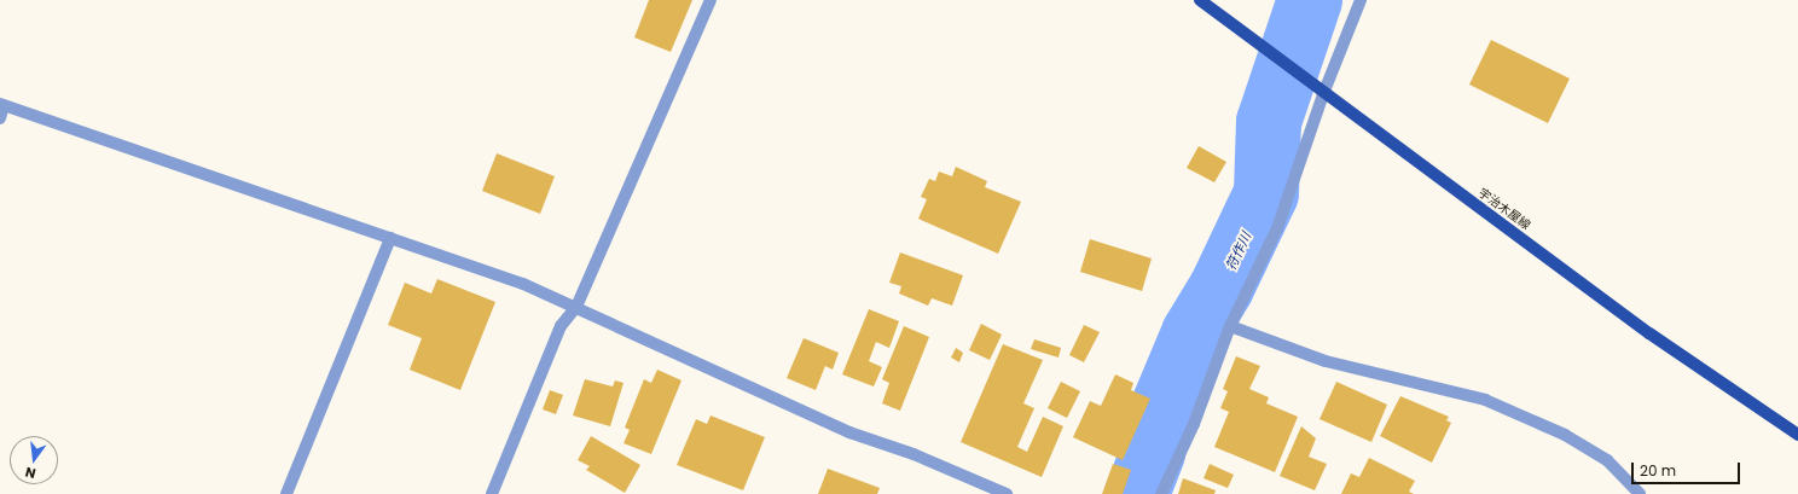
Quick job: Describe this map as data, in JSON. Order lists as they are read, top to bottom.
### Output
{
  "streets": {
    "main road": ["宇治木屋線"]
  },
  "water": ["符作川"],
  "scale_bar": "20 m",
  "north": "bottom"
}
